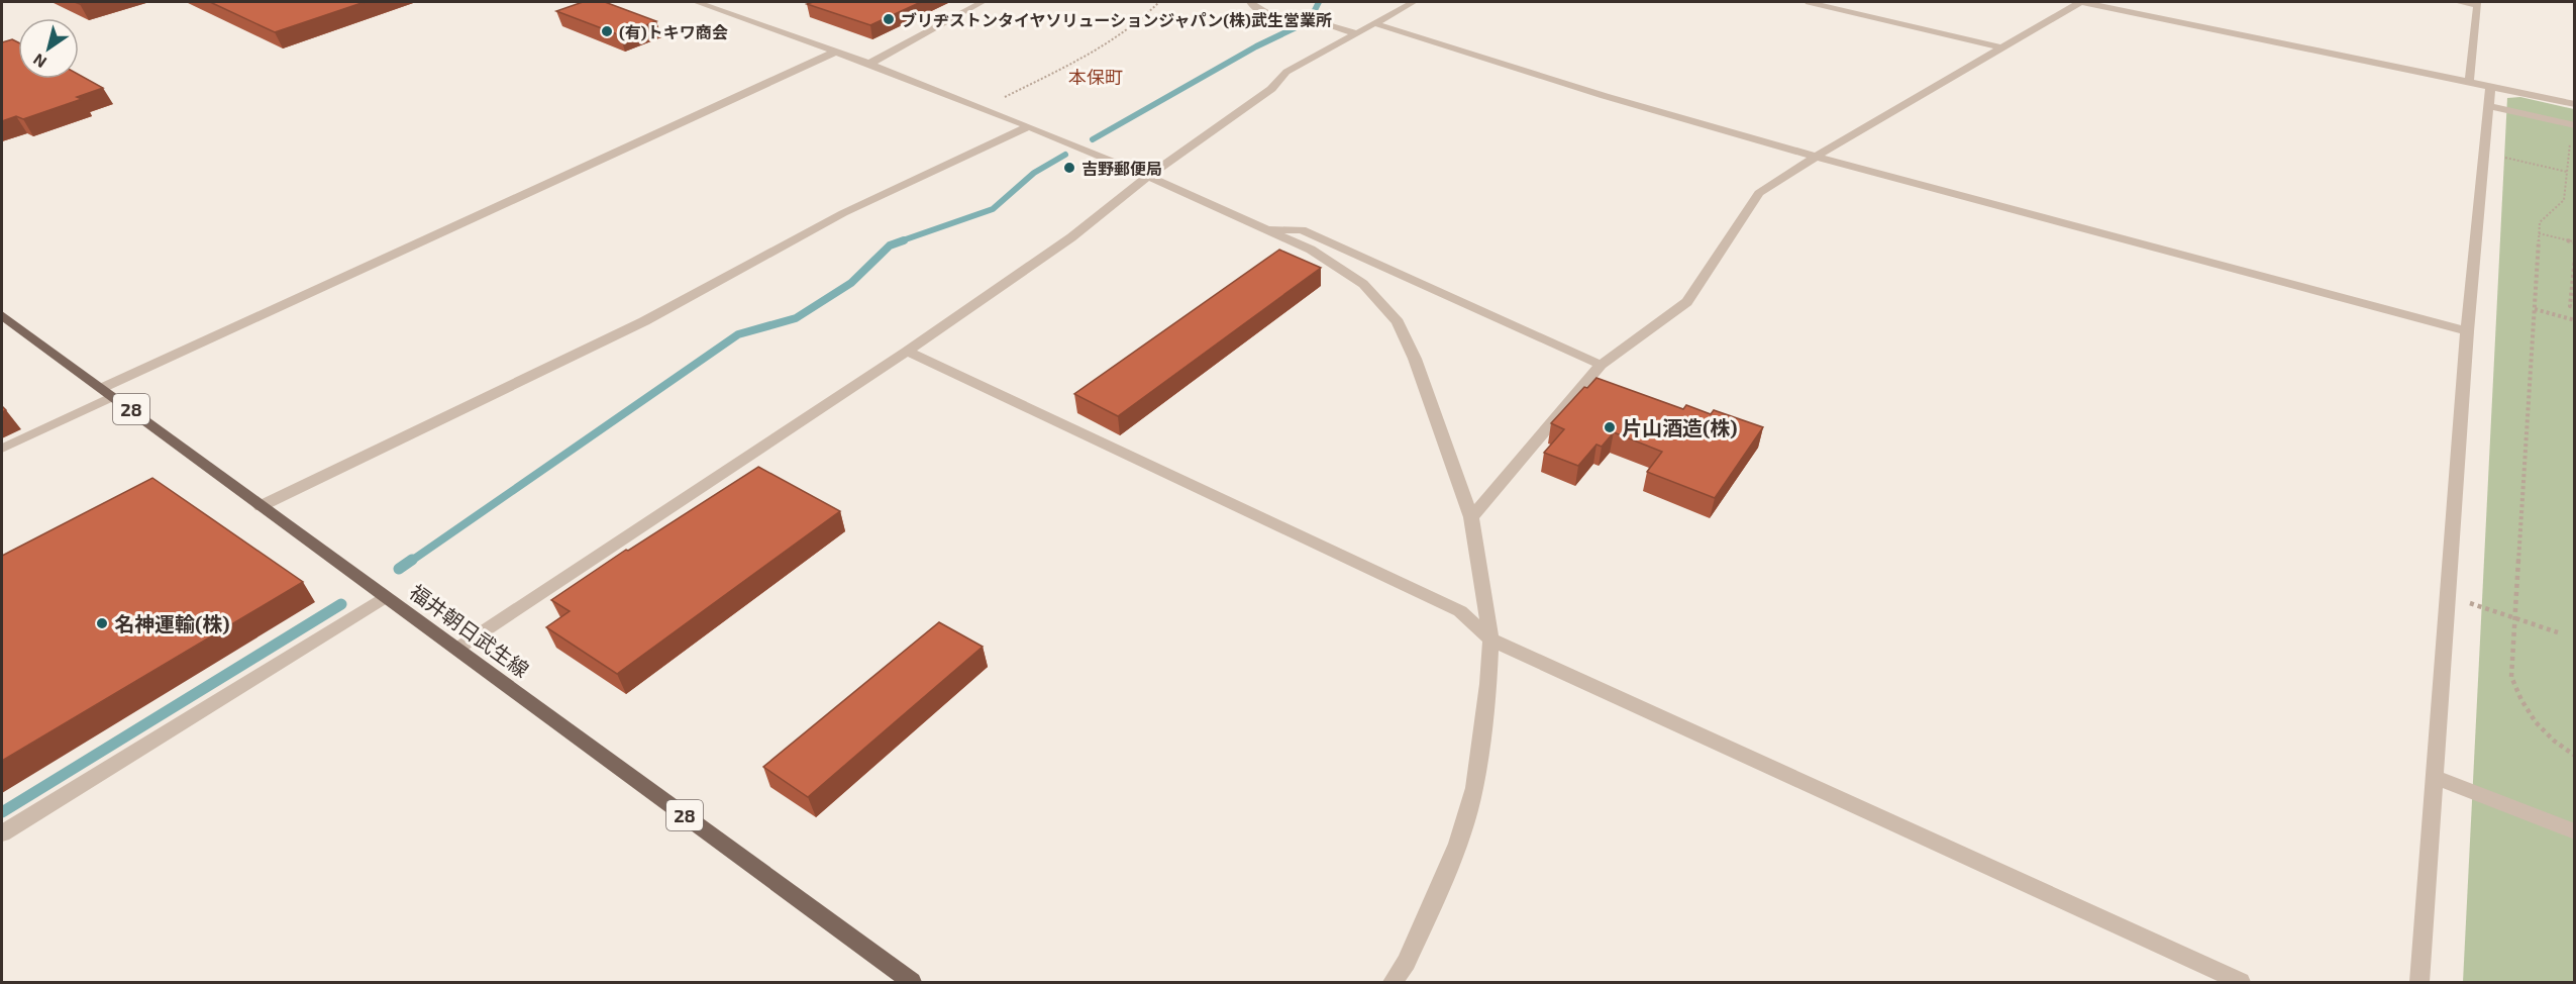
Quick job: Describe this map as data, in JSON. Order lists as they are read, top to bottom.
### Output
{
  "streets": {
    "main road": ["28", "福井朝日武生線"]
  },
  "districts": ["本保町"],
  "places": [
    "ブリヂストンタイヤソリューションジャパン(株)武生営業所",
    "(有)トキワ商会",
    "吉野郵便局",
    "片山酒造(株)",
    "名神運輸(株)"
  ],
  "north": "bottom left"
}
